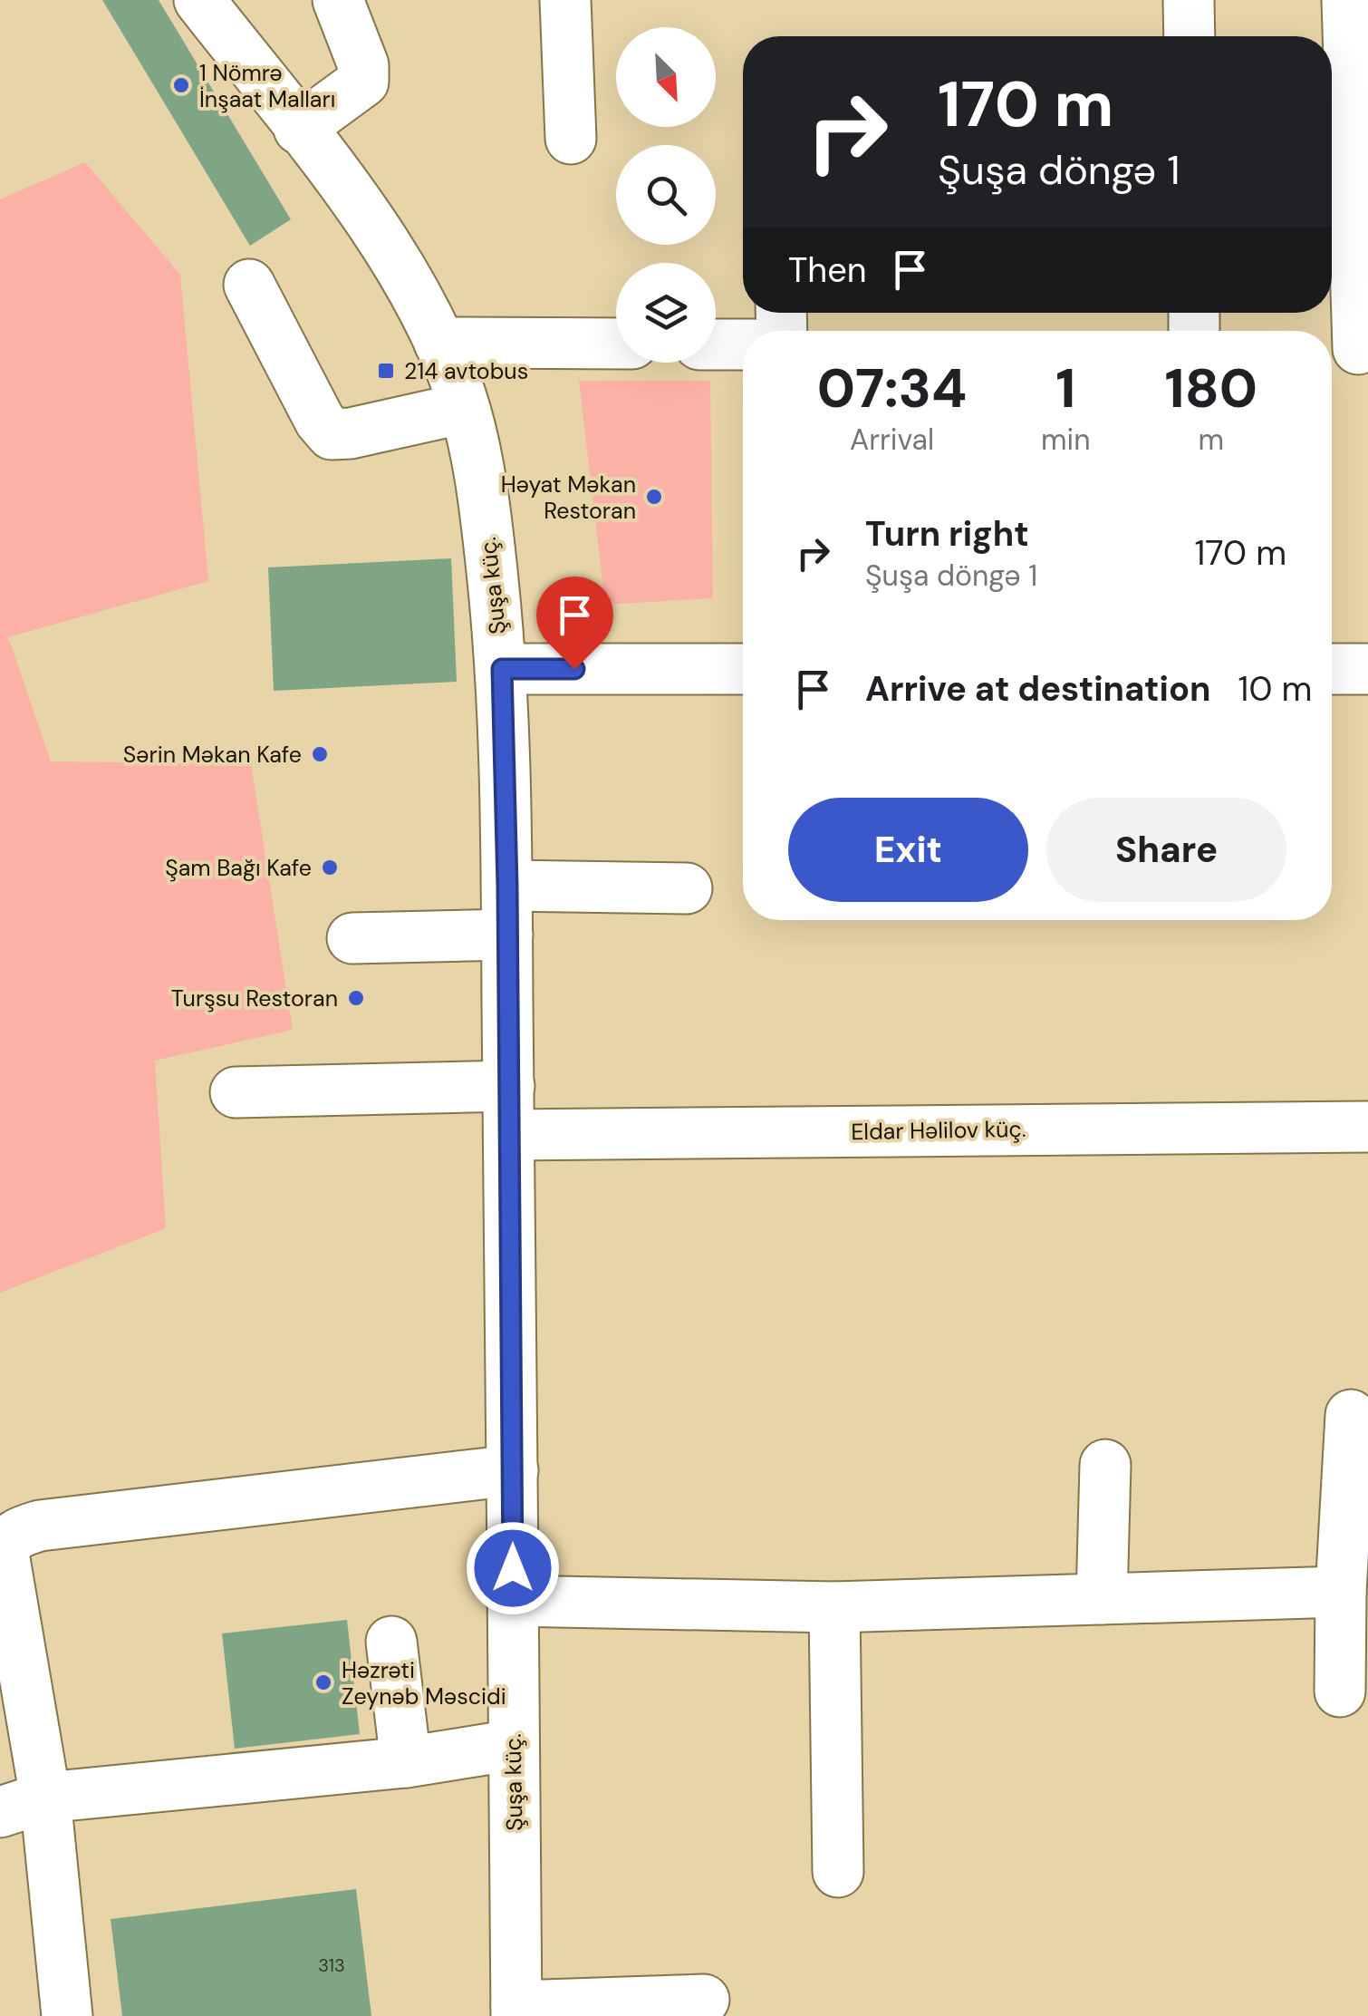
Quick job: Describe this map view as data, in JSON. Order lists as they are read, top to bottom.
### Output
{
  "streets": {
    "street": ["Şuşa küç.", "Eldar Həlilov küç."]
  },
  "crossings": [
    ["Şuşa küç.", "Eldar Həlilov küç."]
  ],
  "places": {
    "other": [
      "1 Nömrə İnşaat Malları",
      "Həyat Məkan Restoran",
      "Sərin Məkan Kafe",
      "Şam Bağı Kafe",
      "Turşsu Restoran",
      "Həzrəti Zeynəb Məscidi"
    ],
    "transit": ["214 avtobus"]
  },
  "house_numbers": ["313"],
  "north": "bottom right",
  "page": {
    "turn": ["170 m", "Şuşa döngə 1"],
    "then": "Then",
    "eta": [
      "07:34",
      "Arrival",
      "1",
      "min",
      "180",
      "m"
    ],
    "list": [
      {
        "name": "Turn right",
        "note": "Şuşa döngə 1",
        "value": "170 m"
      },
      {
        "name": "Arrive at destination",
        "value": "10 m"
      }
    ],
    "buttons": ["Exit", "Share"]
  }
}
